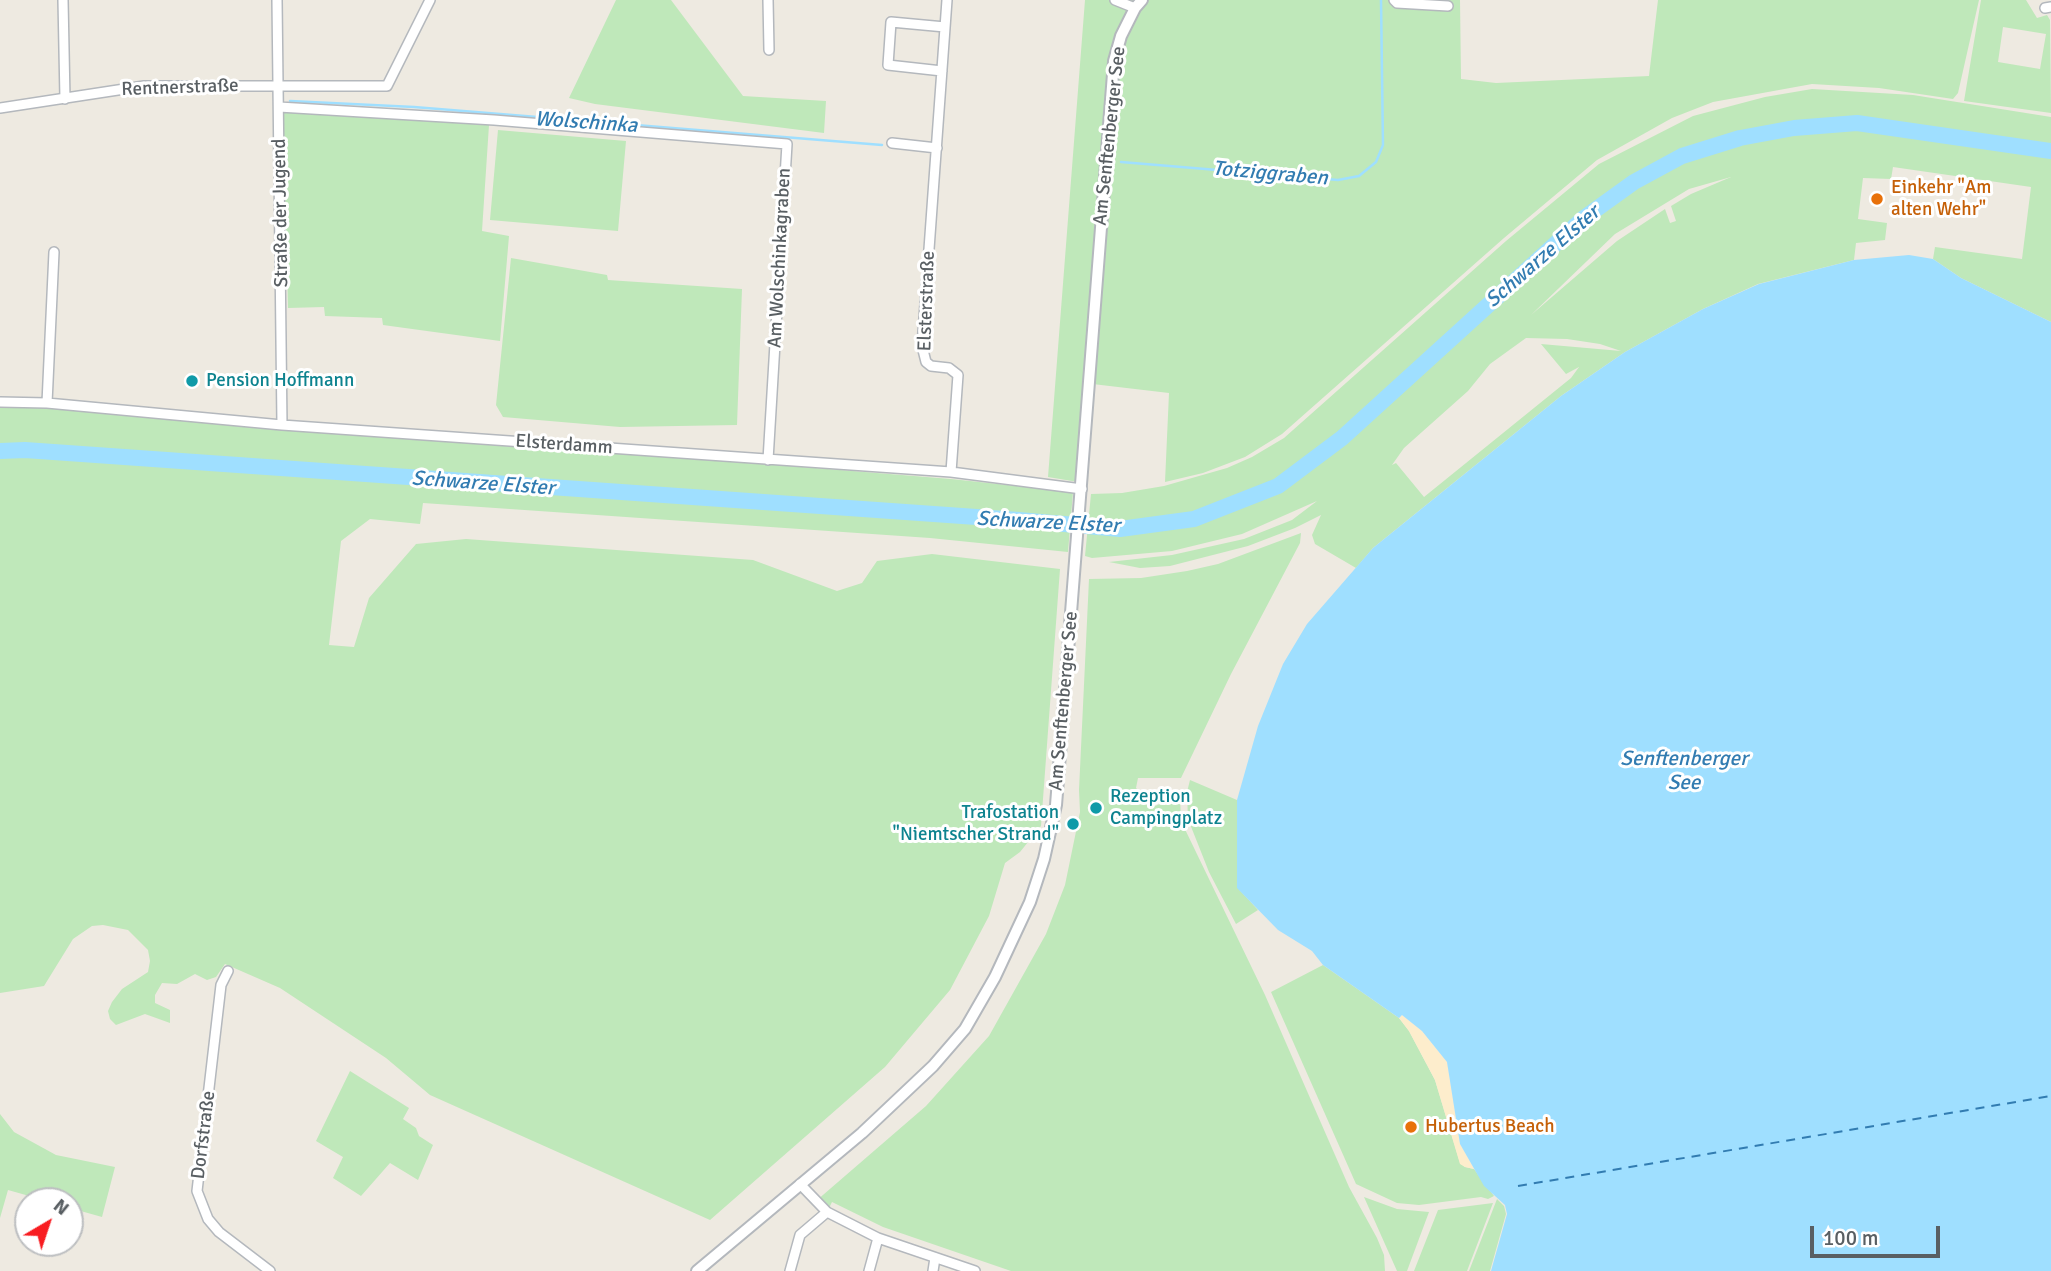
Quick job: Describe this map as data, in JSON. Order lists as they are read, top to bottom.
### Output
{
  "streets": {
    "street": [
      "Rentnerstraße",
      "Am Senftenberger See",
      "Straße der Jugend",
      "Am Wolschinkagraben",
      "Elsterstraße",
      "Elsterdamm",
      "Dorfstraße"
    ]
  },
  "crossings": [
    ["Rentnerstraße", "Straße der Jugend"],
    ["Am Senftenberger See", "Elsterdamm"],
    ["Straße der Jugend", "Am Wolschinkagraben"],
    ["Straße der Jugend", "Elsterdamm"],
    ["Am Wolschinkagraben", "Elsterdamm"],
    ["Elsterstraße", "Elsterdamm"]
  ],
  "water": [
    "Wolschinka",
    "Totziggraben",
    "Schwarze Elster",
    "Senftenberger See"
  ],
  "places": [
    "Einkehr \"Am alten Wehr\"",
    "Pension Hoffmann",
    "Rezeption Campingplatz",
    "Trafostation \"Niemtscher Strand\"",
    "Hubertus Beach"
  ],
  "scale_bar": "100 m",
  "north": "top right"
}
